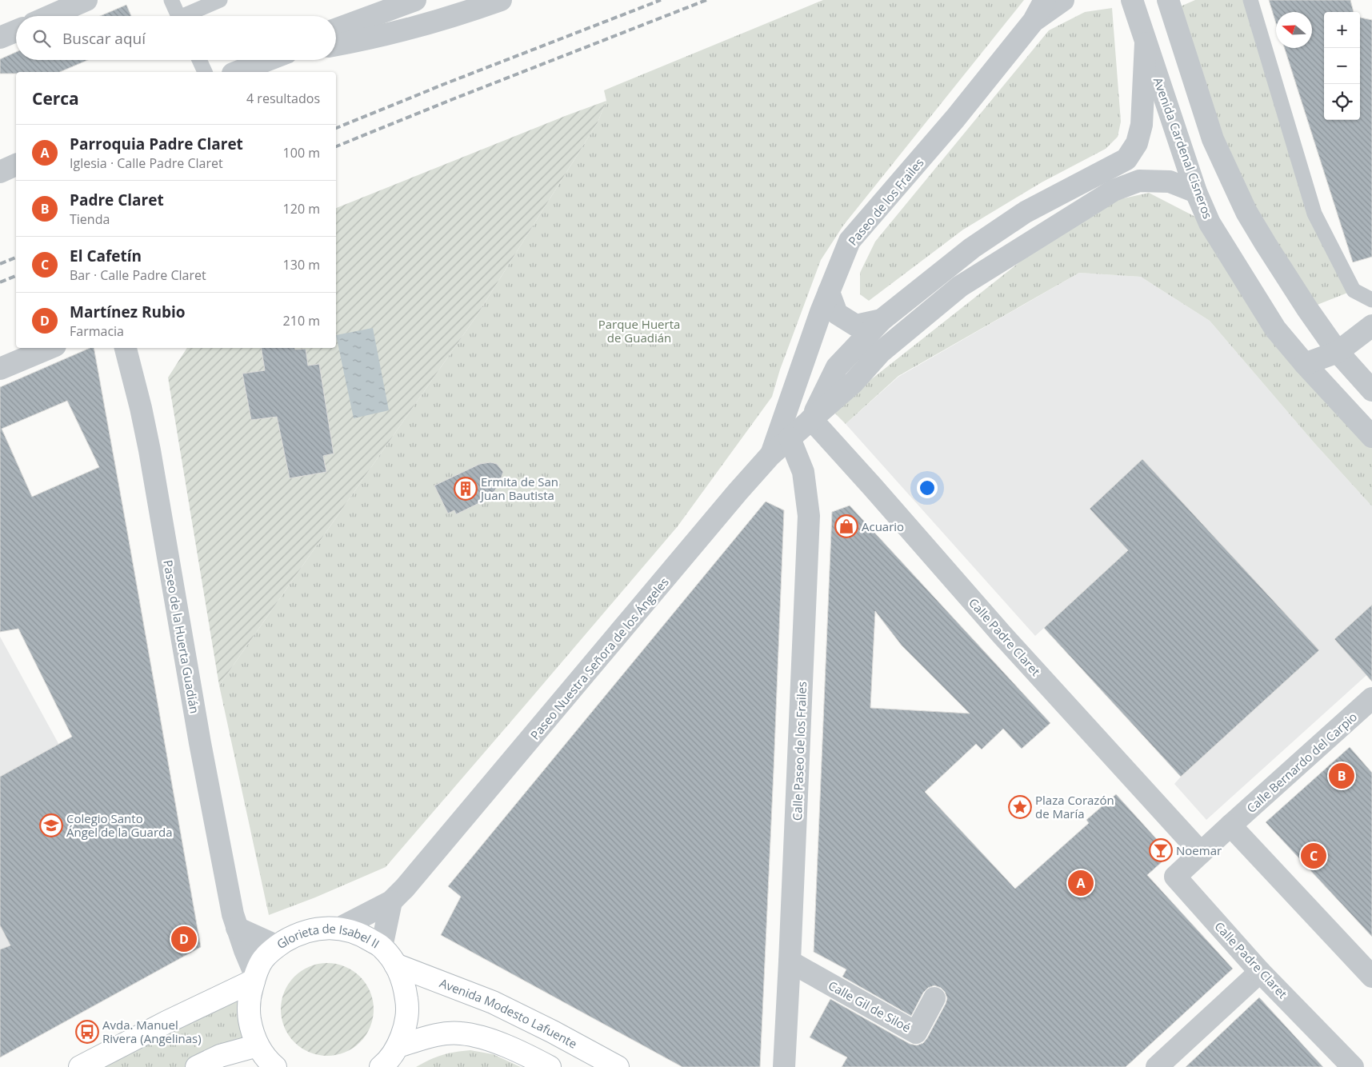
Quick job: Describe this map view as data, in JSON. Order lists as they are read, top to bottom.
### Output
{
  "streets": {
    "main road": ["Glorieta de Isabel II", "Avenida Modesto Lafuente"],
    "street": [
      "Avenida Cardenal Cisneros",
      "Paseo de los Frailes",
      "Paseo de la Huerta Guadián",
      "Calle Padre Claret",
      "Paseo Nuestra Señora de los Ángeles",
      "Calle Paseo de los Frailes",
      "Calle Bernardo del Carpio",
      "Calle Gil de Siloé"
    ]
  },
  "crossings": [
    ["Avenida Cardenal Cisneros", "Paseo Nuestra Señora de los Ángeles"],
    ["Paseo de los Frailes", "Paseo Nuestra Señora de los Ángeles"],
    ["Paseo de la Huerta Guadián", "Glorieta de Isabel II"],
    ["Calle Padre Claret", "Paseo Nuestra Señora de los Ángeles"],
    ["Calle Padre Claret", "Calle Bernardo del Carpio"],
    ["Paseo Nuestra Señora de los Ángeles", "Calle Paseo de los Frailes"],
    ["Paseo Nuestra Señora de los Ángeles", "Glorieta de Isabel II"],
    ["Calle Paseo de los Frailes", "Calle Gil de Siloé"],
    ["Glorieta de Isabel II", "Avenida Modesto Lafuente"]
  ],
  "parks": ["Parque Huerta de Guadián"],
  "places": {
    "building": ["Ermita de San Juan Bautista"],
    "shop": ["Acuario"],
    "place": ["Plaza Corazón de María"],
    "school or university": ["Colegio Santo Ángel de la Guarda"],
    "bar": ["Noemar"],
    "bus stop": ["Avda. Manuel Rivera (Angelinas)"]
  },
  "north": "left",
  "page": {
    "map_buttons": ["+", "−"],
    "search": "Buscar aquí",
    "heading": ["Cerca", "4 resultados"],
    "list": [
      {
        "mark": "A",
        "name": "Parroquia Padre Claret",
        "note": "Iglesia · Calle Padre Claret",
        "value": "100 m"
      },
      {
        "mark": "B",
        "name": "Padre Claret",
        "note": "Tienda",
        "value": "120 m"
      },
      {
        "mark": "C",
        "name": "El Cafetín",
        "note": "Bar · Calle Padre Claret",
        "value": "130 m"
      },
      {
        "mark": "D",
        "name": "Martínez Rubio",
        "note": "Farmacia",
        "value": "210 m"
      }
    ],
    "pins": [
      "B",
      "C",
      "A",
      "D"
    ]
  }
}
